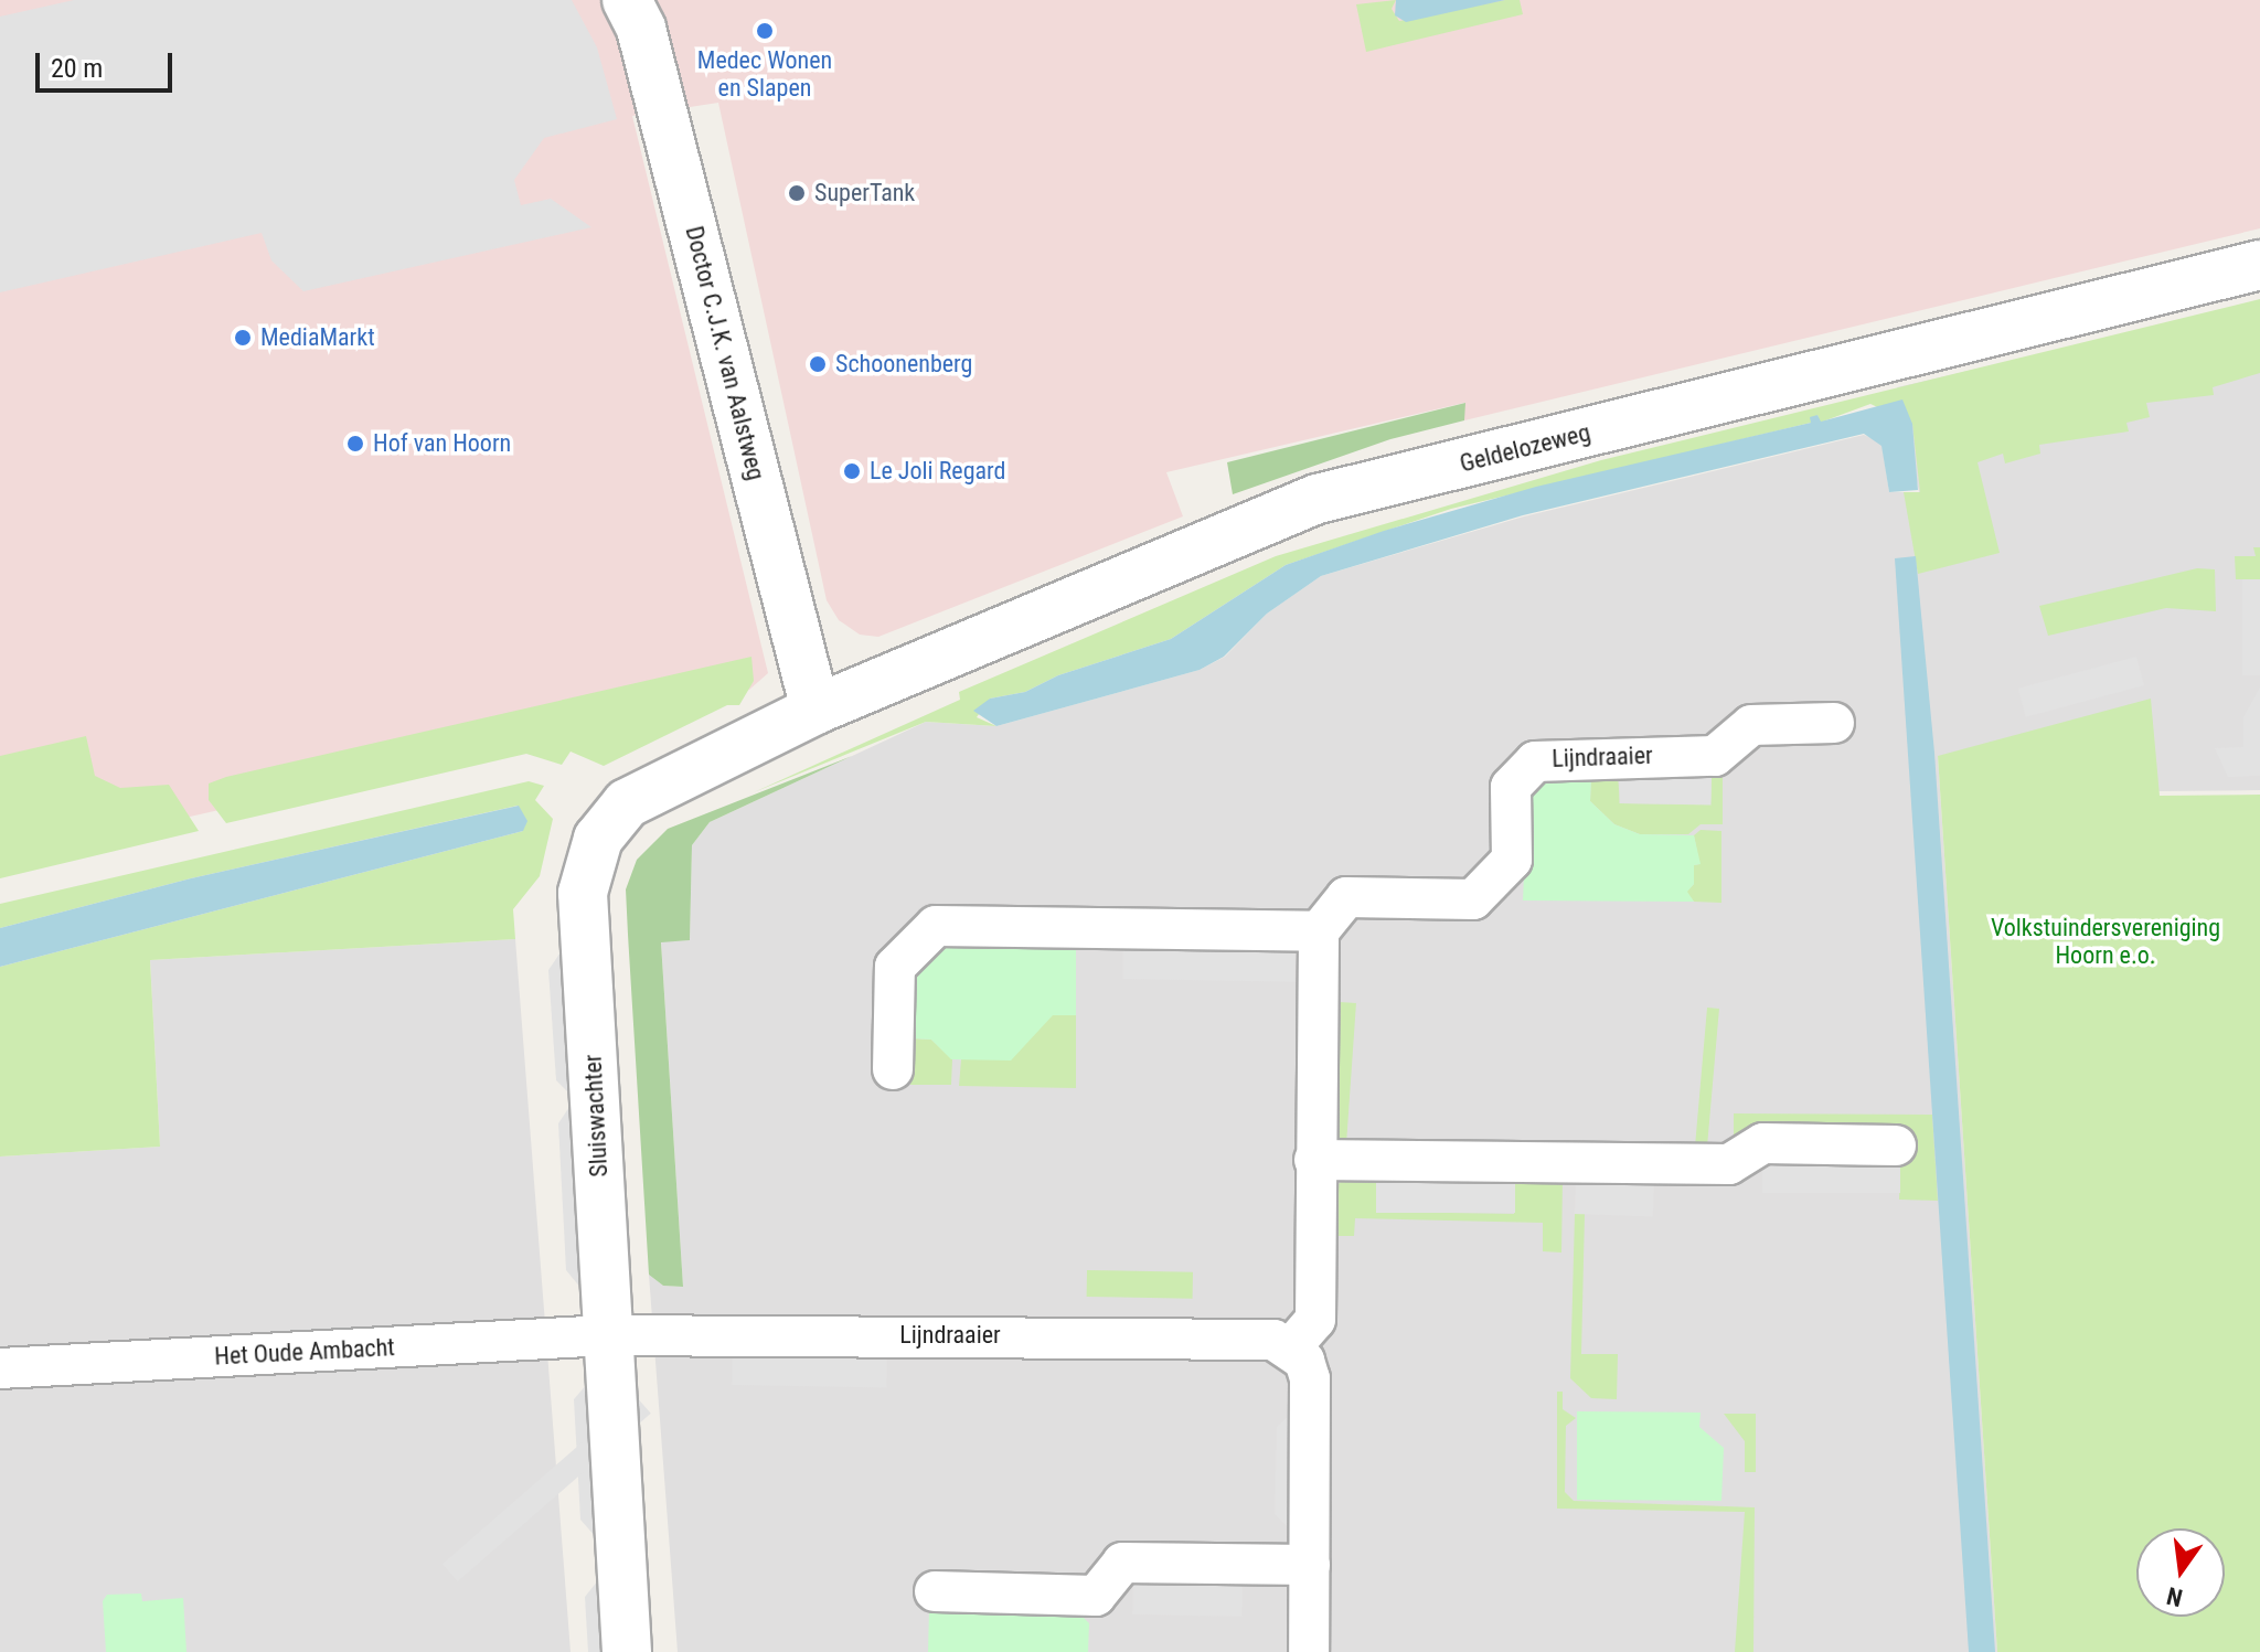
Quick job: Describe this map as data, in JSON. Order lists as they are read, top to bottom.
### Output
{
  "streets": {
    "street": [
      "Doctor C.J.K. van Aalstweg",
      "Geldelozeweg",
      "Lijndraaier",
      "Sluiswachter",
      "Het Oude Ambacht"
    ]
  },
  "crossings": [
    ["Doctor C.J.K. van Aalstweg", "Geldelozeweg"],
    ["Doctor C.J.K. van Aalstweg", "Sluiswachter"],
    ["Geldelozeweg", "Sluiswachter"],
    ["Lijndraaier", "Sluiswachter"],
    ["Lijndraaier", "Het Oude Ambacht"],
    ["Sluiswachter", "Het Oude Ambacht"]
  ],
  "parks": ["Volkstuindersvereniging Hoorn e.o."],
  "places": [
    "Medec Wonen en Slapen",
    "SuperTank",
    "MediaMarkt",
    "Schoonenberg",
    "Hof van Hoorn",
    "Le Joli Regard"
  ],
  "scale_bar": "20 m",
  "north": "bottom"
}
